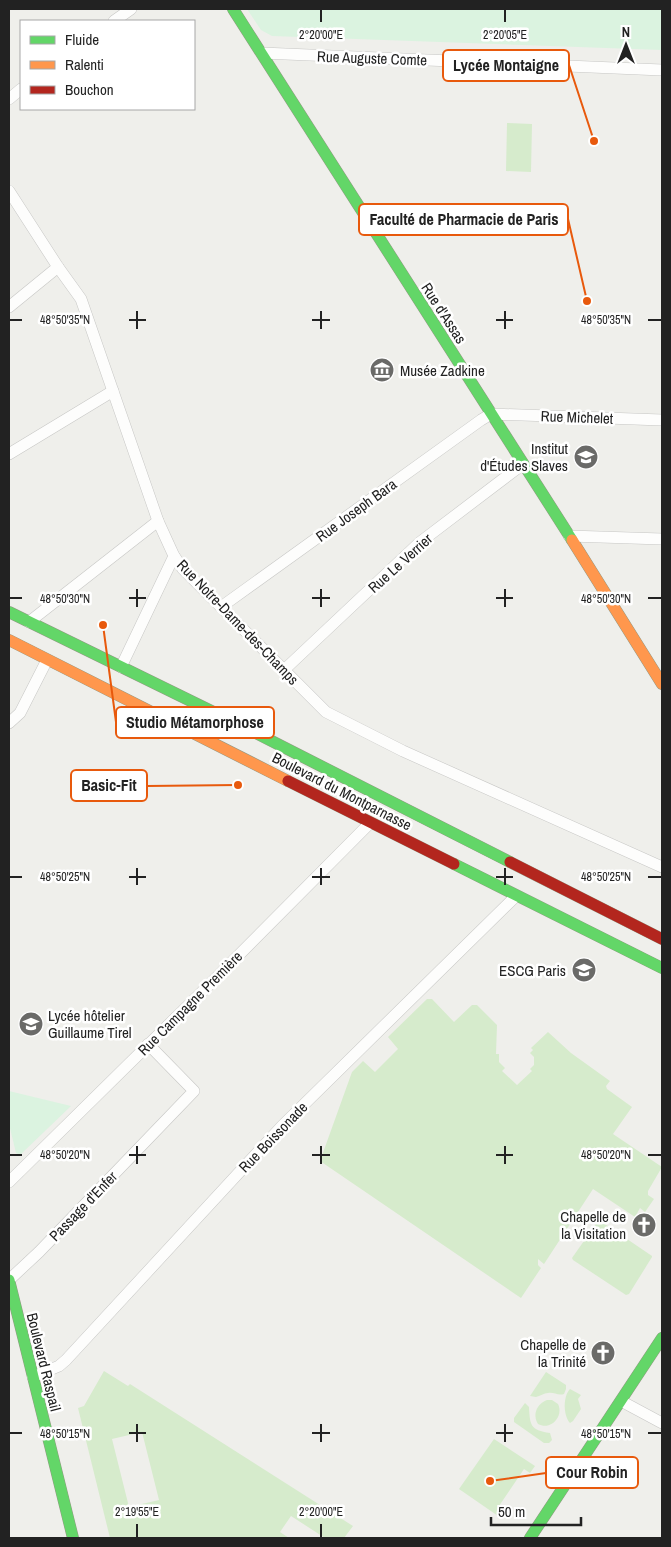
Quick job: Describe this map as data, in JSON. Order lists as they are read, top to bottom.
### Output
{
  "streets": {
    "main road": ["Rue d'Assas", "Boulevard du Montparnasse", "Boulevard Raspail"],
    "street": [
      "Rue Auguste Comte",
      "Rue Michelet",
      "Rue Joseph Bara",
      "Rue Le Verrier",
      "Rue Notre-Dame-des-Champs",
      "Rue Campagne Première",
      "Rue Boissonade",
      "Passage d'Enfer"
    ]
  },
  "crossings": [
    ["Rue Auguste Comte", "Rue d'Assas"],
    ["Rue d'Assas", "Rue Michelet"],
    ["Rue d'Assas", "Rue Joseph Bara"],
    ["Rue d'Assas", "Rue Le Verrier"],
    ["Rue Michelet", "Rue Joseph Bara"],
    ["Rue Joseph Bara", "Rue Notre-Dame-des-Champs"],
    ["Rue Le Verrier", "Rue Notre-Dame-des-Champs"],
    ["Boulevard du Montparnasse", "Rue Campagne Première"],
    ["Boulevard du Montparnasse", "Rue Boissonade"],
    ["Rue Campagne Première", "Passage d'Enfer"],
    ["Rue Boissonade", "Boulevard Raspail"],
    ["Passage d'Enfer", "Boulevard Raspail"]
  ],
  "places": {
    "other": [
      "Lycée Montaigne",
      "Faculté de Pharmacie de Paris",
      "Studio Métamorphose",
      "Basic-Fit",
      "Cour Robin"
    ],
    "museum": ["Musée Zadkine"],
    "school or university": ["Institut d'Études Slaves", "ESCG Paris", "Lycée hôtelier Guillaume Tirel"],
    "church": ["Chapelle de la Visitation", "Chapelle de la Trinité"]
  },
  "legend": ["Fluide", "Ralenti", "Bouchon"],
  "scale_bar": "50 m",
  "north": "top",
  "coordinates": [
    "2°20'00\"E",
    "2°20'05\"E",
    "48°50'35\"N",
    "48°50'30\"N",
    "48°50'25\"N",
    "48°50'20\"N",
    "48°50'15\"N",
    "2°19'55\"E"
  ]
}
